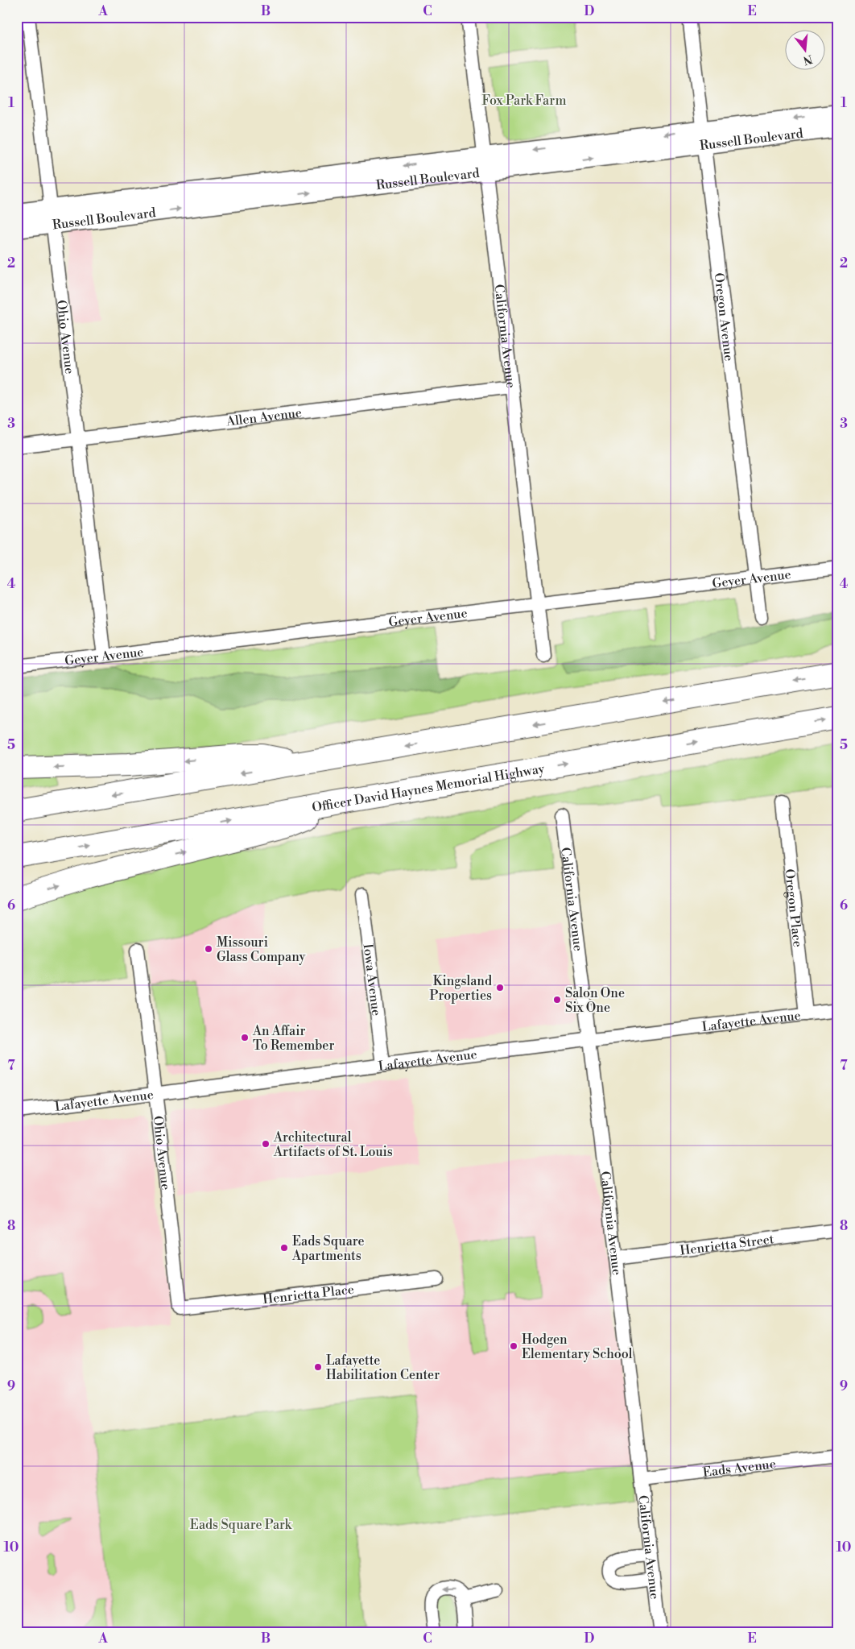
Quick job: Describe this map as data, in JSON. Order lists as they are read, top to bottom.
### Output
{
  "streets": {
    "highway": ["Officer David Haynes Memorial Highway"],
    "main road": ["Russell Boulevard"],
    "street": [
      "Oregon Avenue",
      "California Avenue",
      "Ohio Avenue",
      "Allen Avenue",
      "Geyer Avenue",
      "Oregon Place",
      "Iowa Avenue",
      "Lafayette Avenue",
      "Henrietta Street",
      "Henrietta Place",
      "Eads Avenue"
    ]
  },
  "crossings": [
    ["Russell Boulevard", "Oregon Avenue"],
    ["Russell Boulevard", "California Avenue"],
    ["Russell Boulevard", "Ohio Avenue"],
    ["Oregon Avenue", "Geyer Avenue"],
    ["California Avenue", "Allen Avenue"],
    ["California Avenue", "Geyer Avenue"],
    ["California Avenue", "Lafayette Avenue"],
    ["California Avenue", "Henrietta Street"],
    ["California Avenue", "Eads Avenue"],
    ["Ohio Avenue", "Allen Avenue"],
    ["Ohio Avenue", "Geyer Avenue"],
    ["Ohio Avenue", "Lafayette Avenue"],
    ["Ohio Avenue", "Henrietta Place"],
    ["Oregon Place", "Lafayette Avenue"],
    ["Iowa Avenue", "Lafayette Avenue"]
  ],
  "parks": ["Fox Park Farm", "Eads Square Park"],
  "places": [
    "Missouri Glass Company",
    "Kingsland Properties",
    "Salon One Six One",
    "An Affair To Remember",
    "Architectural Artifacts of St. Louis",
    "Eads Square Apartments",
    "Hodgen Elementary School",
    "Lafayette Habilitation Center"
  ],
  "north": "bottom",
  "grid": {
    "columns": [
      "A",
      "B",
      "C",
      "D",
      "E"
    ],
    "rows": [
      "1",
      "2",
      "3",
      "4",
      "5",
      "6",
      "7",
      "8",
      "9",
      "10"
    ]
  }
}
